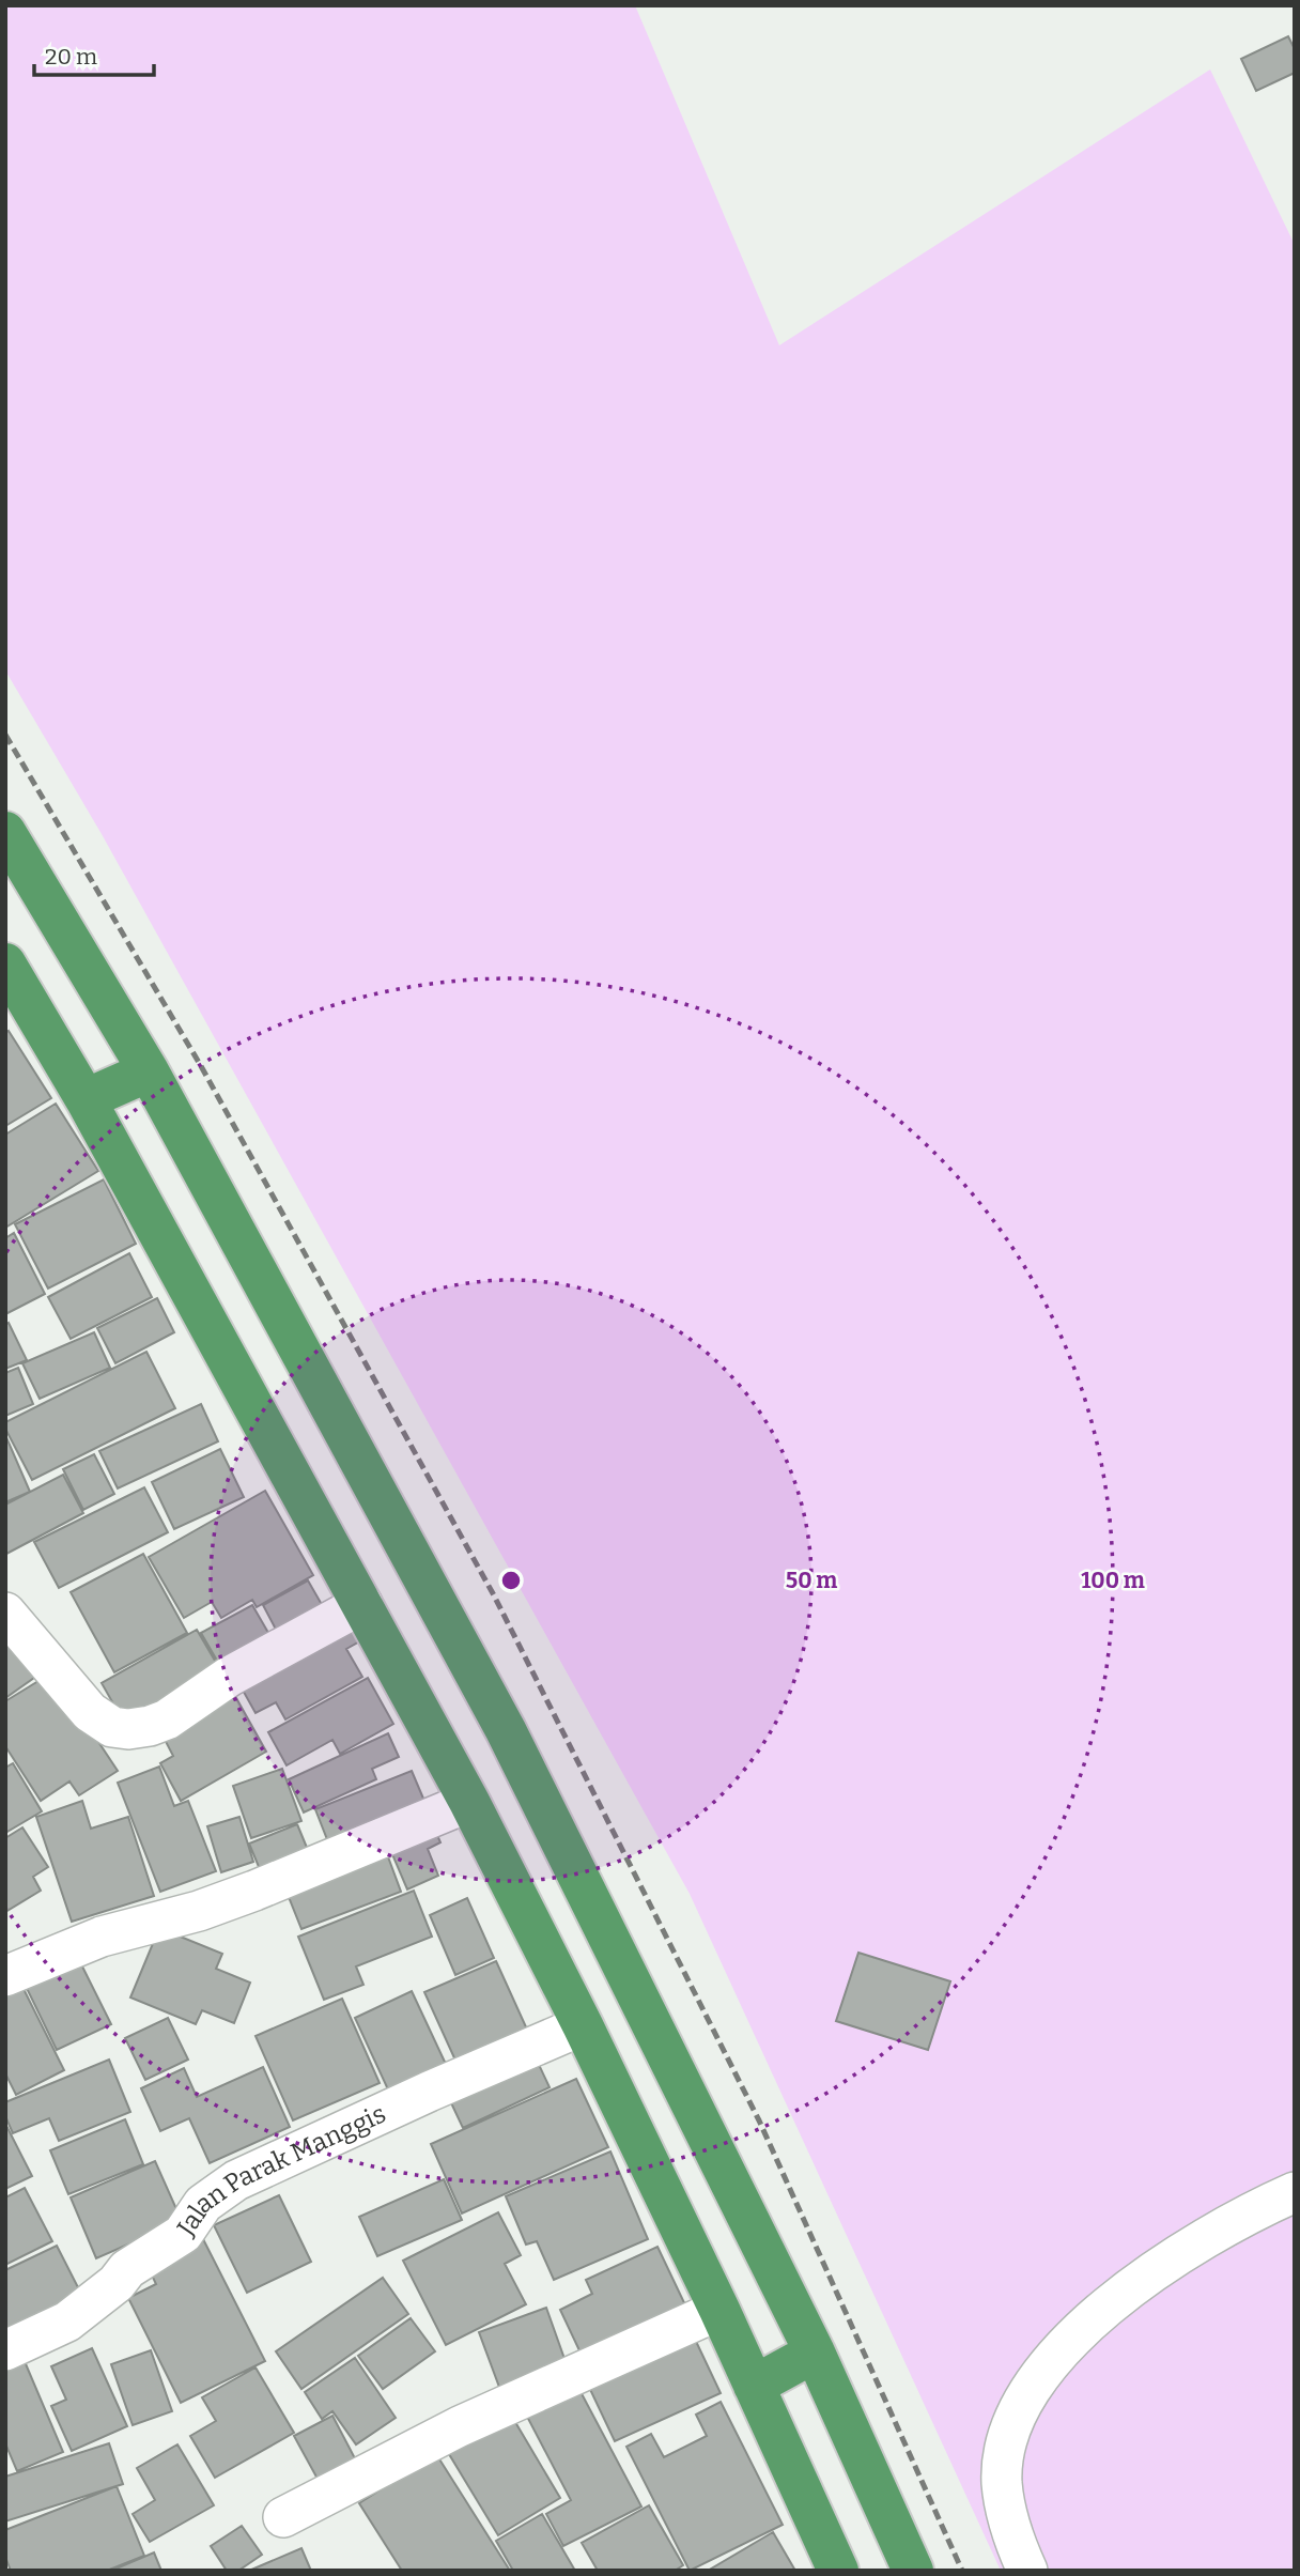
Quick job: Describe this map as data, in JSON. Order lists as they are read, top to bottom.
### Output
{
  "streets": {
    "street": ["Jalan Parak Manggis"]
  },
  "scale_bar": "20 m",
  "rings": ["50 m", "100 m"]
}
